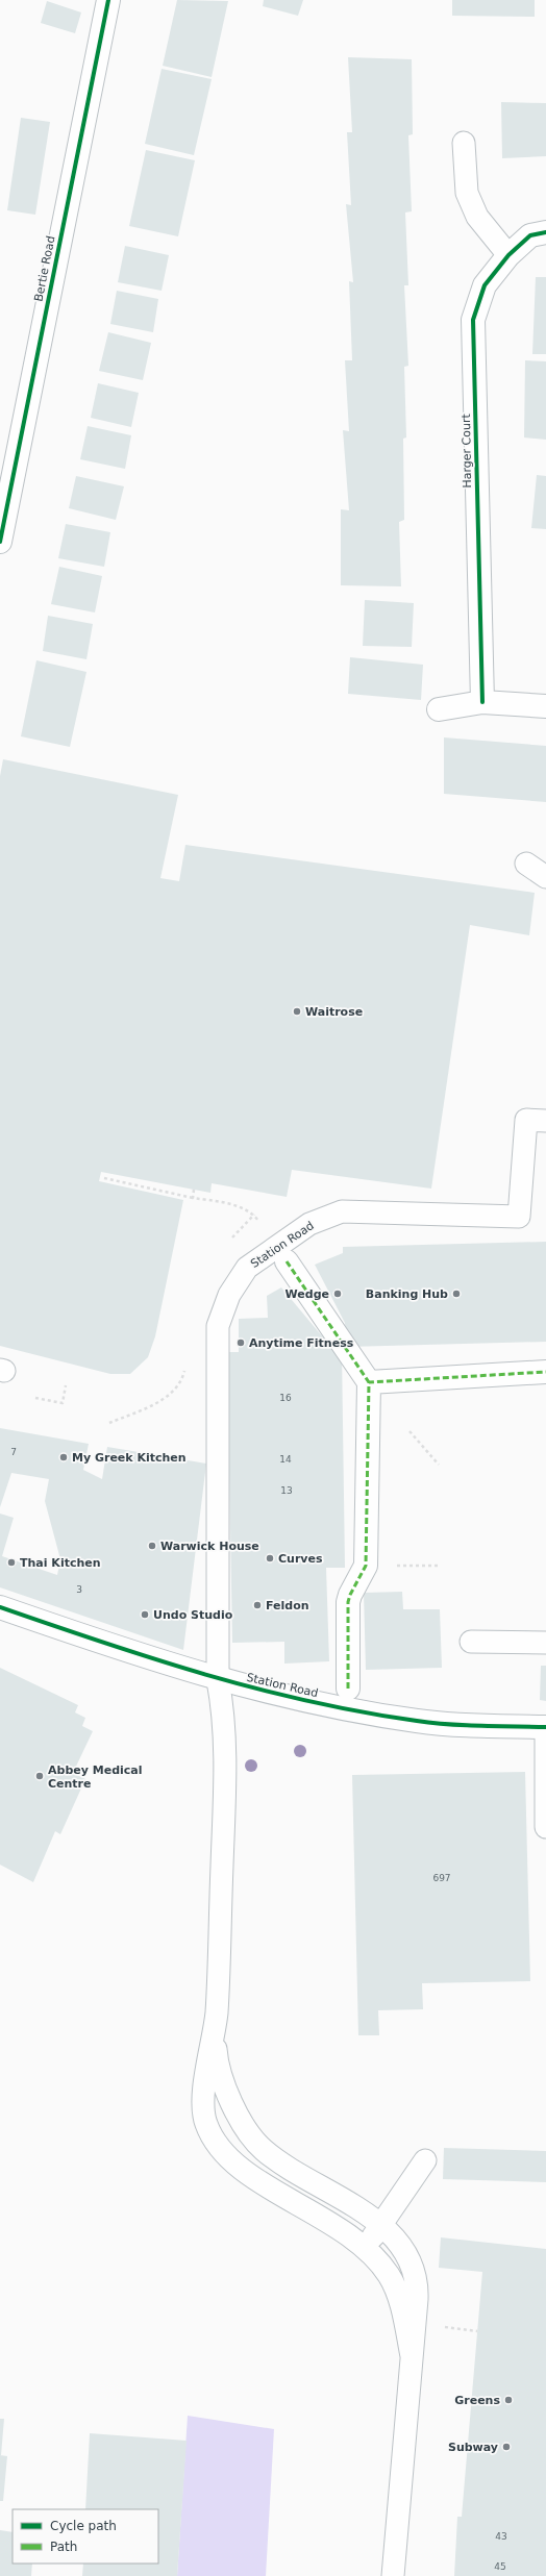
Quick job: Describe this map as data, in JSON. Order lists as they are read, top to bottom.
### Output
{
  "streets": {
    "street": ["Bertie Road", "Harger Court", "Station Road"]
  },
  "places": [
    "Waitrose",
    "Wedge",
    "Banking Hub",
    "Anytime Fitness",
    "My Greek Kitchen",
    "Warwick House",
    "Curves",
    "Thai Kitchen",
    "Feldon",
    "Undo Studio",
    "Abbey Medical Centre",
    "Greens",
    "Subway"
  ],
  "house_numbers": [
    "16",
    "7",
    "14",
    "13",
    "3",
    "697",
    "43",
    "45"
  ],
  "legend": ["Cycle path", "Path"]
}
